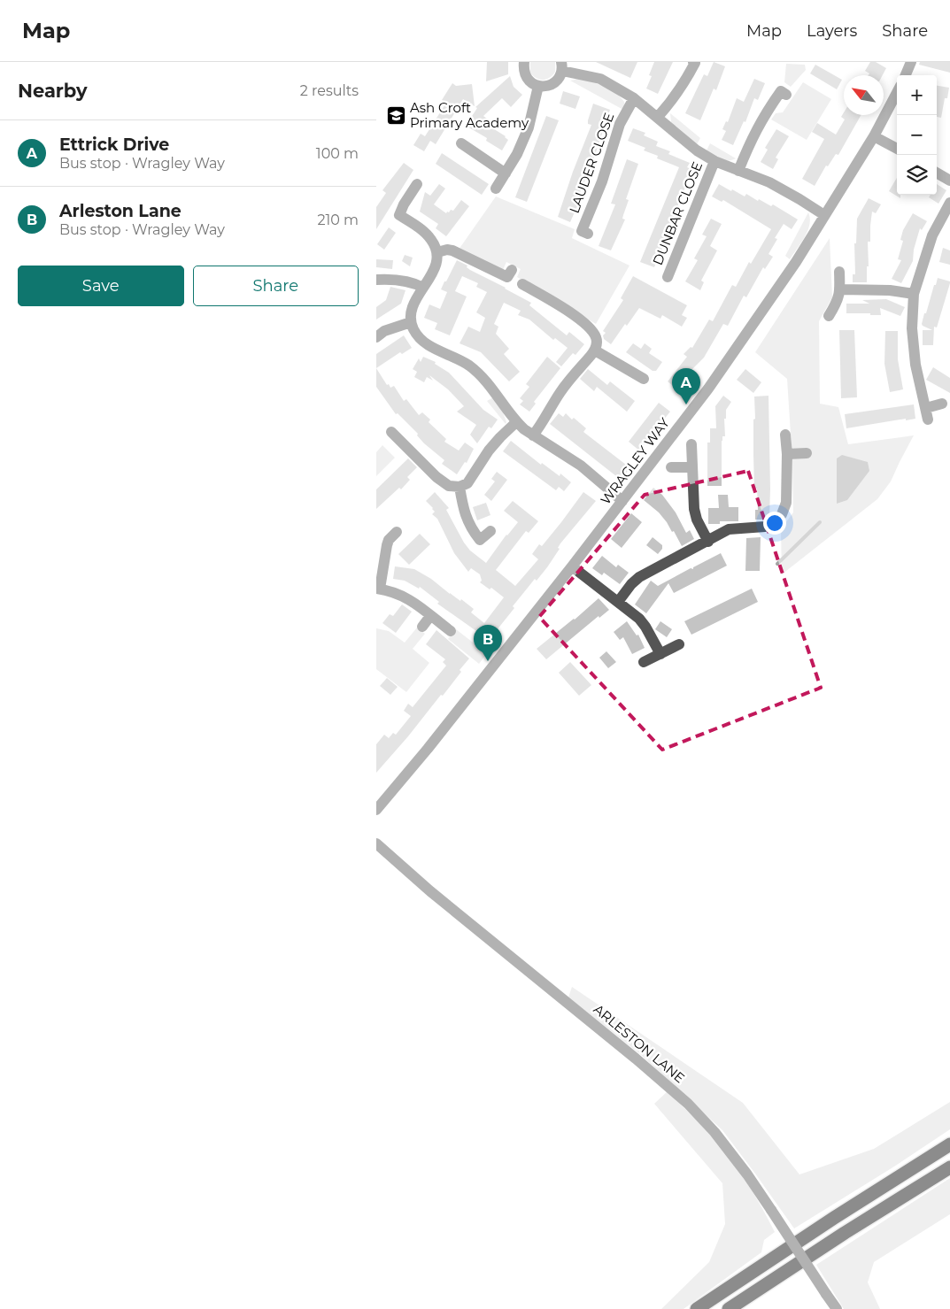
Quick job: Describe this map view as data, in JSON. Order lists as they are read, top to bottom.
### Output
{
  "streets": {
    "street": [
      "LAUDER CLOSE",
      "DUNBAR CLOSE",
      "WRAGLEY WAY",
      "ARLESTON LANE"
    ]
  },
  "places": {
    "school or university": ["Ash Croft Primary Academy"]
  },
  "north": "top left",
  "page": {
    "header": "Map",
    "nav": ["Map", "Layers", "Share"],
    "heading": ["Nearby", "2 results"],
    "map_buttons": ["+", "−"],
    "list": [
      {
        "mark": "A",
        "name": "Ettrick Drive",
        "note": "Bus stop · Wragley Way",
        "value": "100 m"
      },
      {
        "mark": "B",
        "name": "Arleston Lane",
        "note": "Bus stop · Wragley Way",
        "value": "210 m"
      }
    ],
    "buttons": ["Save", "Share"],
    "pins": ["A", "B"]
  }
}
